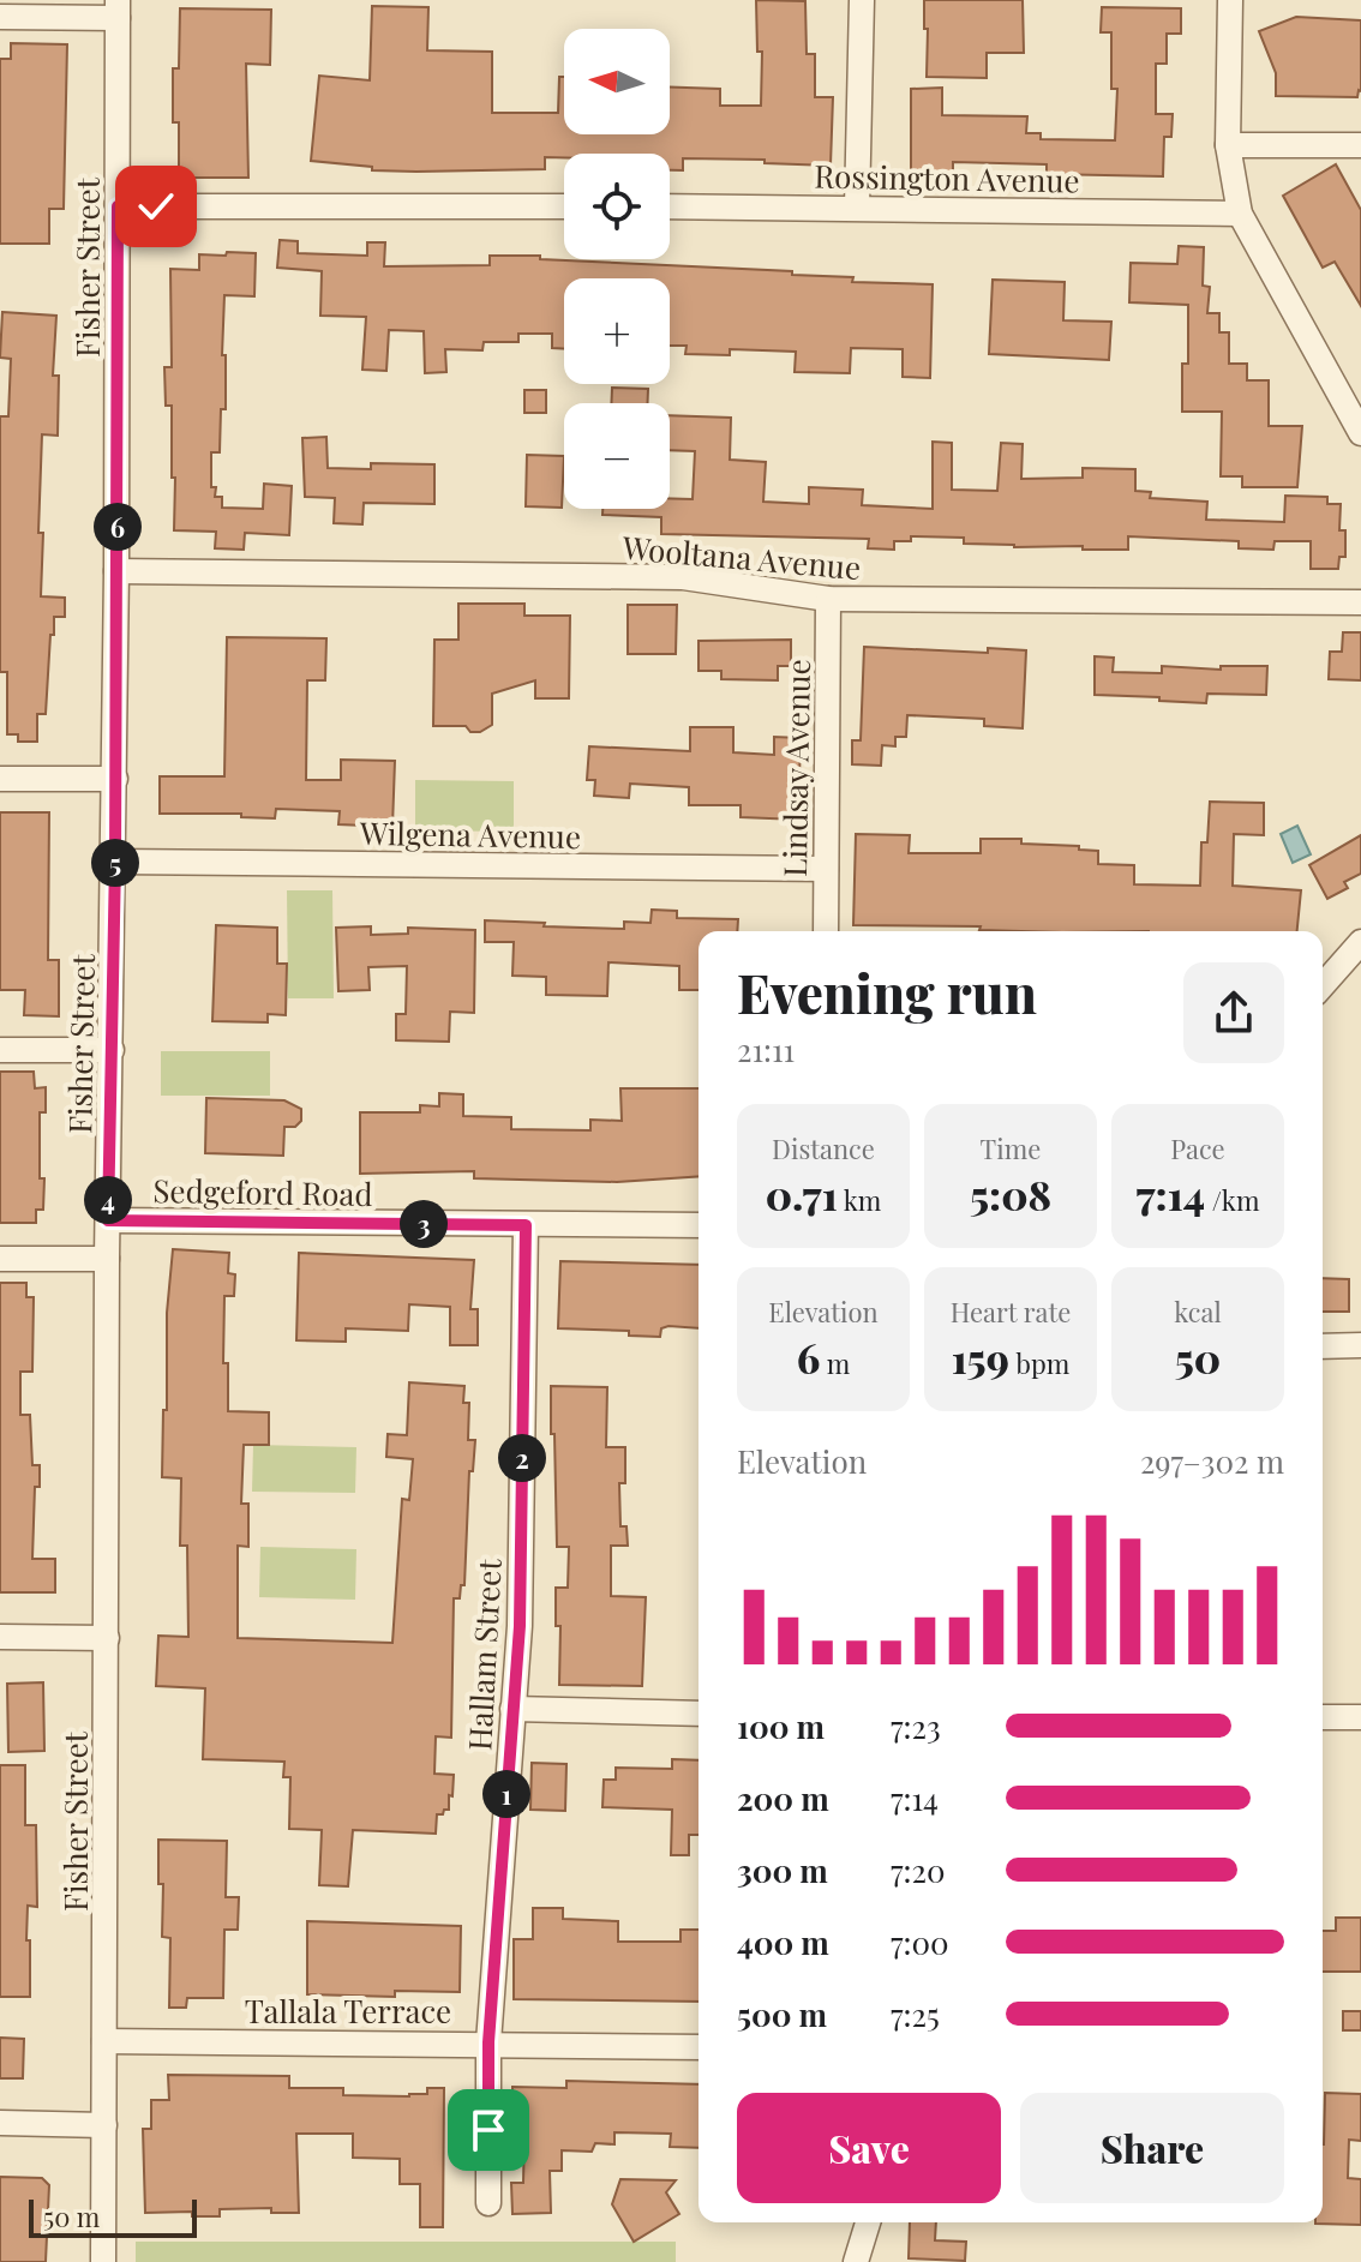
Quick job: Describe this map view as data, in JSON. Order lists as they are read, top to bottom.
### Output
{
  "streets": {
    "street": [
      "Rossington Avenue",
      "Fisher Street",
      "Wooltana Avenue",
      "Lindsay Avenue",
      "Wilgena Avenue",
      "Sedgeford Road",
      "Hallam Street",
      "Tallala Terrace"
    ]
  },
  "crossings": [
    ["Fisher Street", "Wooltana Avenue"],
    ["Fisher Street", "Wilgena Avenue"],
    ["Fisher Street", "Sedgeford Road"],
    ["Fisher Street", "Tallala Terrace"],
    ["Wooltana Avenue", "Lindsay Avenue"],
    ["Lindsay Avenue", "Wilgena Avenue"],
    ["Sedgeford Road", "Hallam Street"],
    ["Hallam Street", "Tallala Terrace"]
  ],
  "scale_bar": "50 m",
  "north": "left",
  "page": {
    "map_buttons": ["+", "−"],
    "pins": [
      "6",
      "5",
      "4",
      "3",
      "2",
      "1"
    ],
    "heading": ["Evening run", "21:11"],
    "stats": [
      ["Distance", "0.71 km"],
      ["Time", "5:08"],
      ["Pace", "7:14 /km"],
      ["Elevation", "6 m"],
      ["Heart rate", "159 bpm"],
      ["kcal", "50"]
    ],
    "chart": ["Elevation", "297–302 m"],
    "list": [
      {
        "name": "100 m",
        "note": "7:23"
      },
      {
        "name": "200 m",
        "note": "7:14"
      },
      {
        "name": "300 m",
        "note": "7:20"
      },
      {
        "name": "400 m",
        "note": "7:00"
      },
      {
        "name": "500 m",
        "note": "7:25"
      }
    ],
    "buttons": ["Save", "Share"],
    "scale": "50 m"
  }
}
